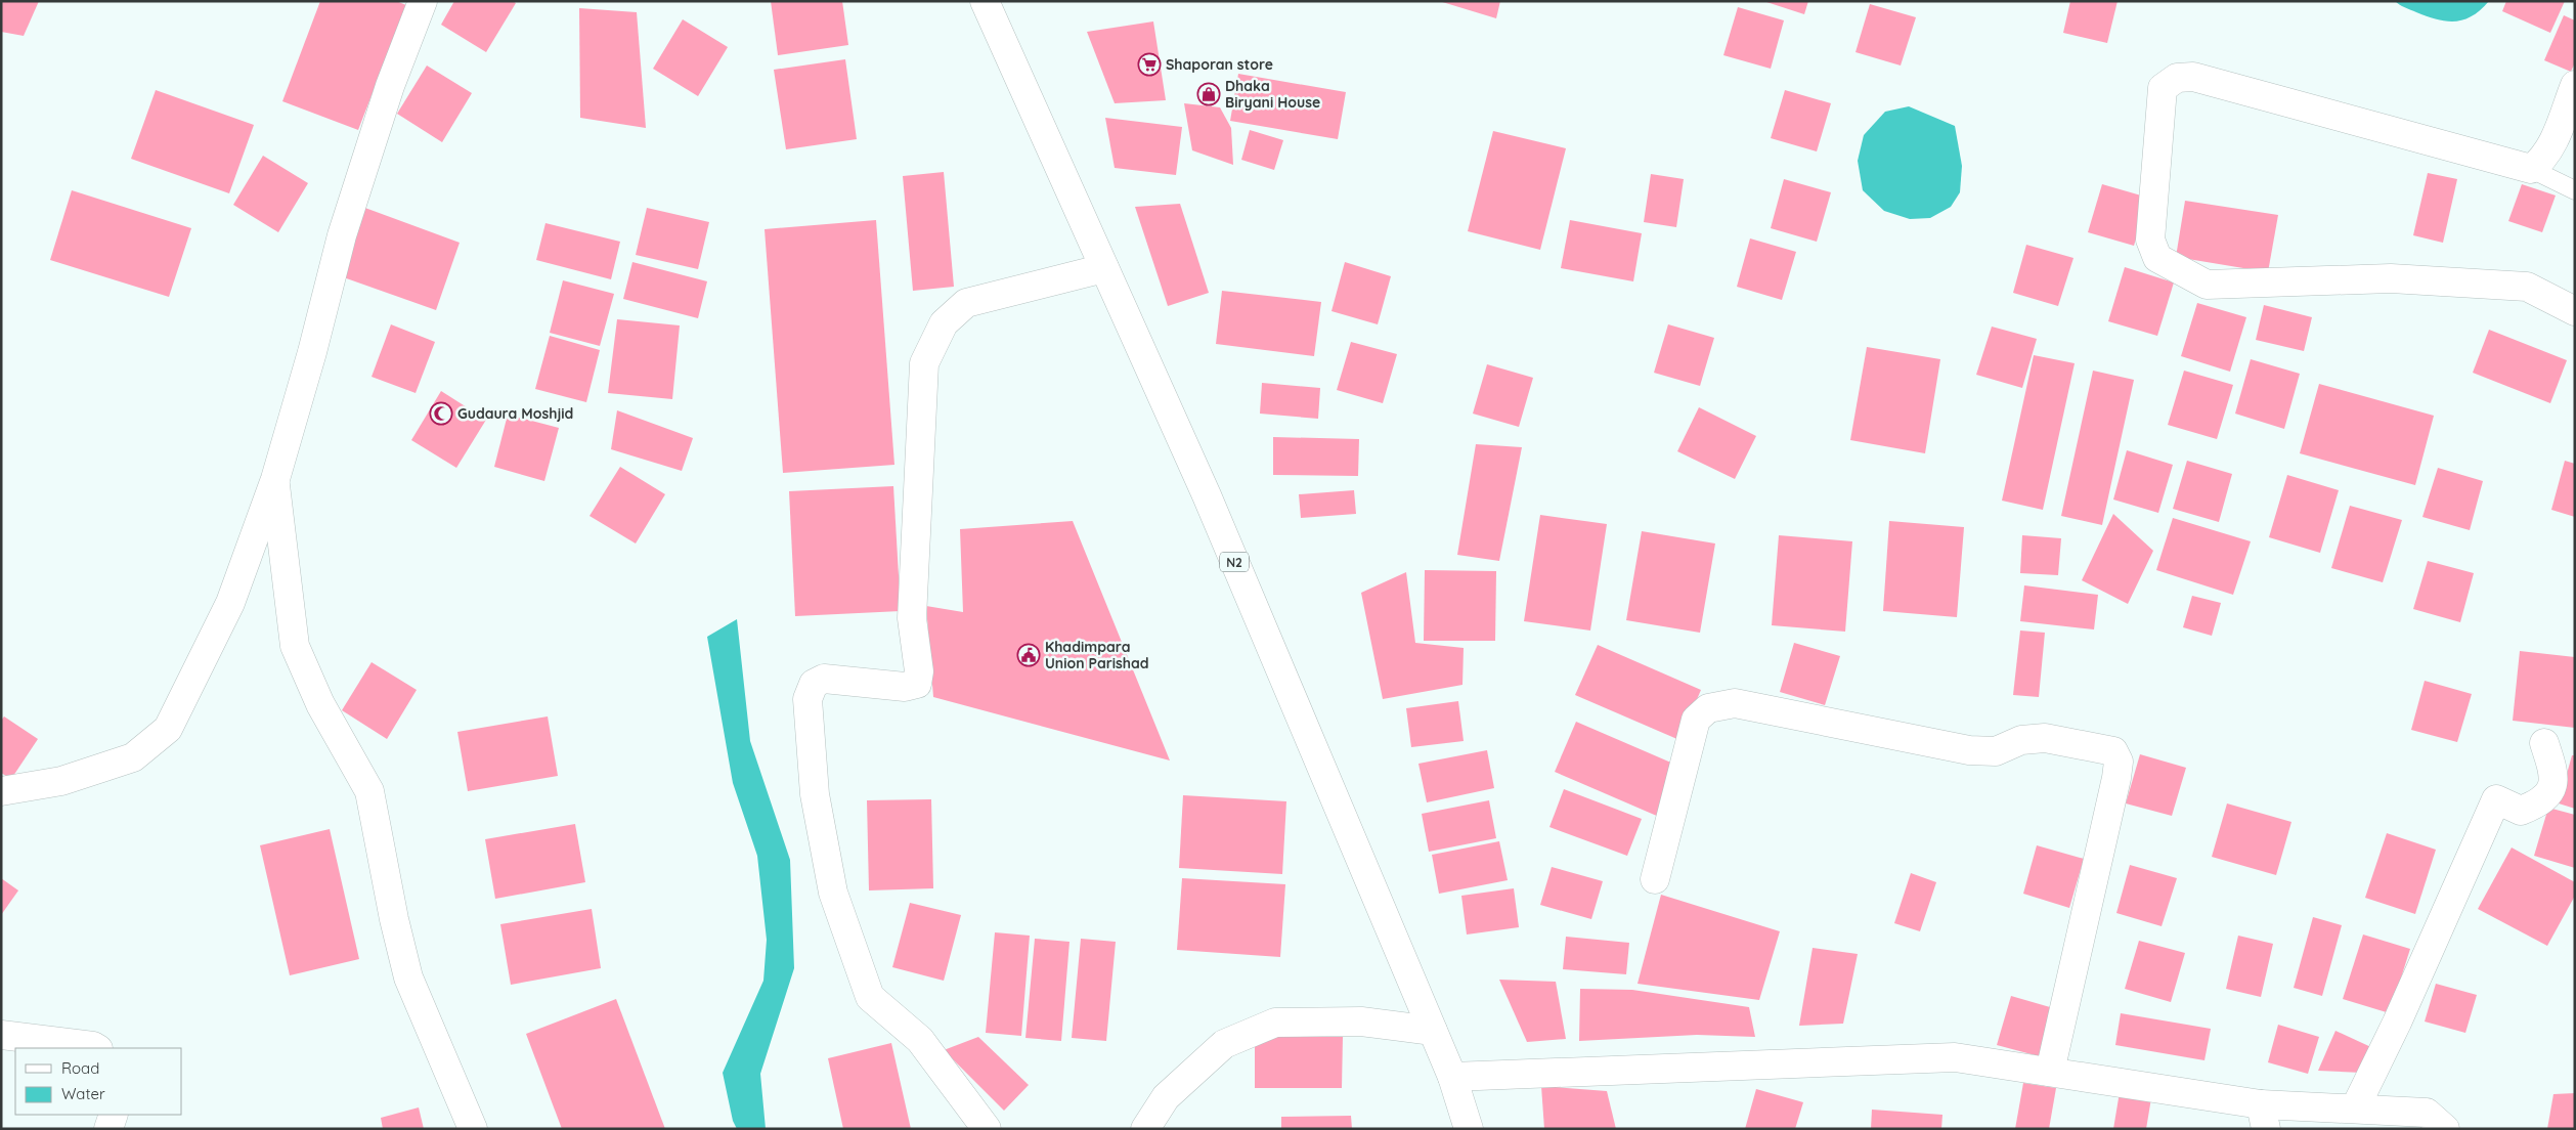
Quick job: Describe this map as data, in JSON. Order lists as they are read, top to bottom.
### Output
{
  "streets": {
    "main road": ["N2"]
  },
  "places": {
    "supermarket": ["Shaporan store"],
    "shop": ["Dhaka Biryani House"],
    "mosque": ["Gudaura Moshjid"],
    "public building": ["Khadimpara Union Parishad"]
  },
  "legend": ["Road", "Water"]
}
